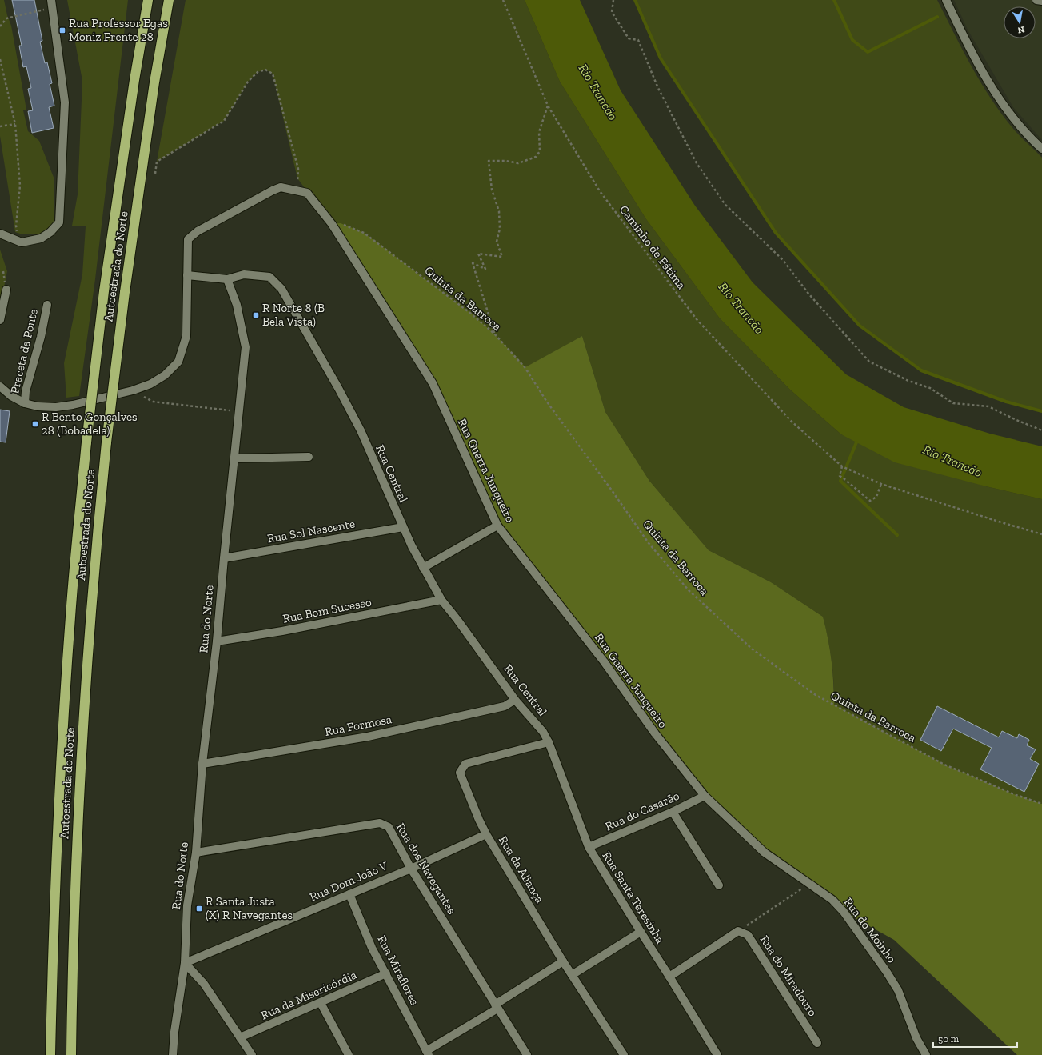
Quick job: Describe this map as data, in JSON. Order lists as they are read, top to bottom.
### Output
{
  "streets": {
    "highway": ["Autoestrada do Norte"],
    "street": [
      "Praceta da Ponte",
      "Rua Guerra Junqueiro",
      "Rua Central",
      "Rua Sol Nascente",
      "Rua Bom Sucesso",
      "Rua do Norte",
      "Rua Formosa",
      "Rua do Casarão",
      "Rua dos Navegantes",
      "Rua da Aliança",
      "Rua Dom João V",
      "Rua Santa Teresinha",
      "Rua do Moinho",
      "Rua Miraflores",
      "Rua do Miradouro",
      "Rua da Misericórdia"
    ],
    "path": ["Caminho de Fátima", "Quinta da Barroca"]
  },
  "crossings": [
    ["Quinta da Barroca", "Rua Guerra Junqueiro"],
    ["Rua Guerra Junqueiro", "Rua Central"],
    ["Rua Guerra Junqueiro", "Rua do Casarão"],
    ["Rua Guerra Junqueiro", "Rua do Moinho"],
    ["Rua Central", "Rua Sol Nascente"],
    ["Rua Central", "Rua Bom Sucesso"],
    ["Rua Central", "Rua do Norte"],
    ["Rua Central", "Rua Formosa"],
    ["Rua Central", "Rua da Aliança"],
    ["Rua Central", "Rua Santa Teresinha"],
    ["Rua Sol Nascente", "Rua do Norte"],
    ["Rua Bom Sucesso", "Rua do Norte"],
    ["Rua do Norte", "Rua Formosa"],
    ["Rua do Norte", "Rua dos Navegantes"],
    ["Rua do Norte", "Rua Dom João V"],
    ["Rua do Casarão", "Rua Santa Teresinha"],
    ["Rua do Casarão", "Rua do Moinho"],
    ["Rua dos Navegantes", "Rua Dom João V"],
    ["Rua da Aliança", "Rua Dom João V"],
    ["Rua da Aliança", "Rua Santa Teresinha"],
    ["Rua Dom João V", "Rua Miraflores"],
    ["Rua Miraflores", "Rua da Misericórdia"]
  ],
  "water": ["Rio Trancão"],
  "places": {
    "transit": [
      "Rua Professor Egas Moniz Frente 28",
      "R Norte 8 (B Bela Vista)",
      "R Bento Gonçalves 28 (Bobadela)",
      "R Santa Justa (X) R Navegantes"
    ]
  },
  "scale_bar": "50 m",
  "north": "bottom"
}
